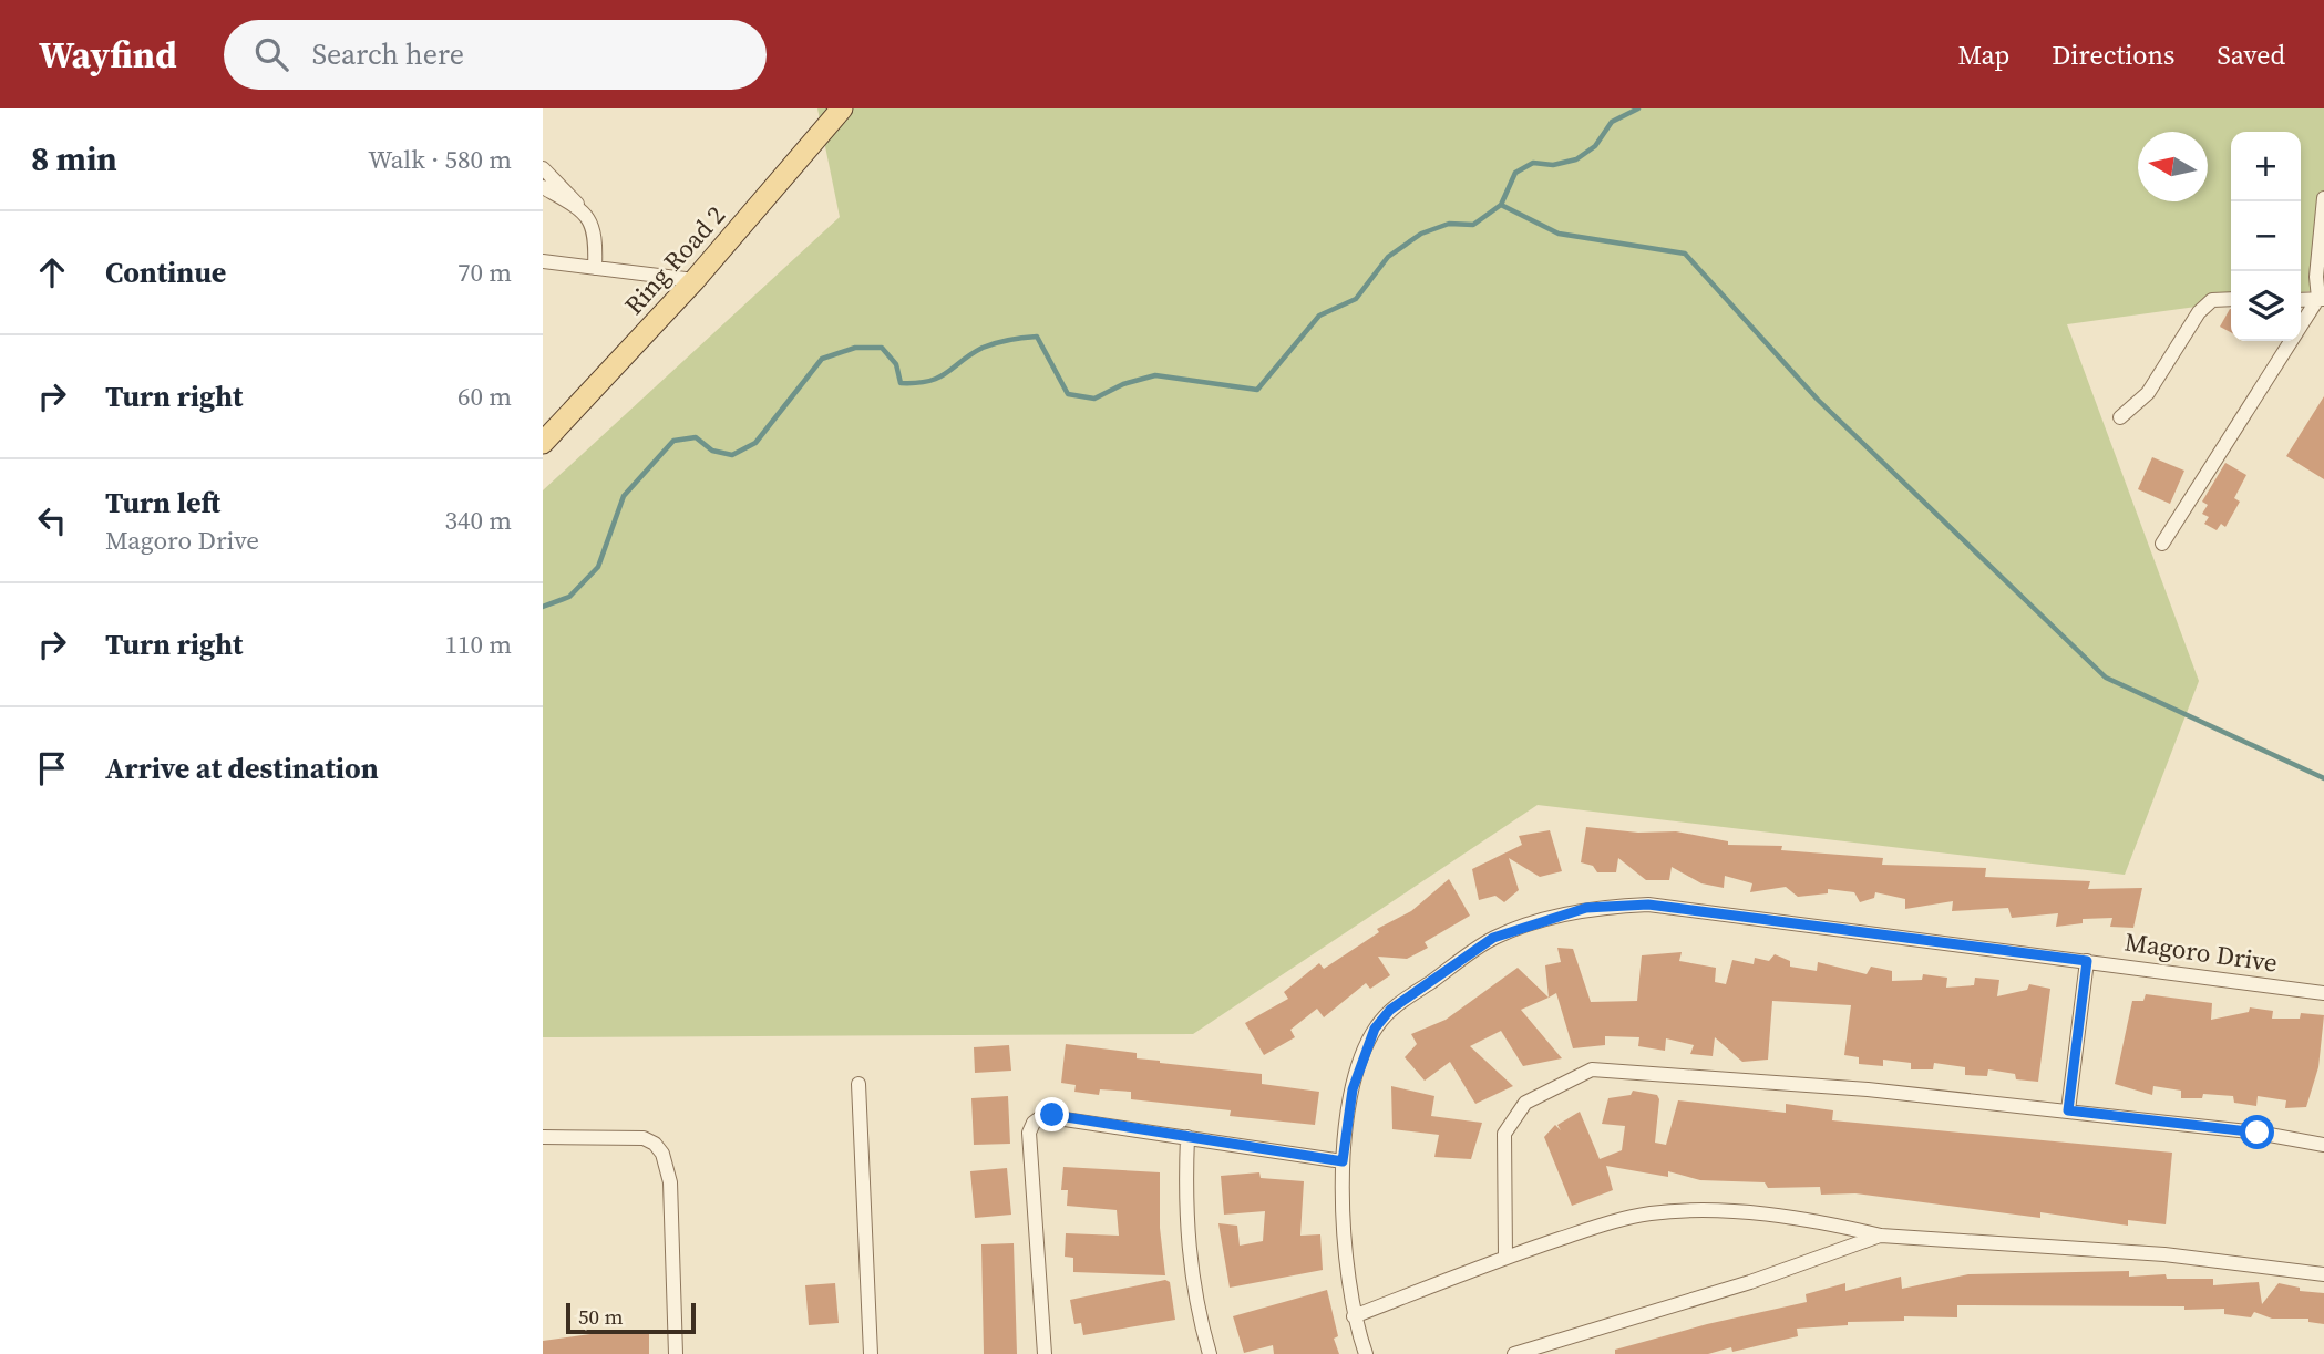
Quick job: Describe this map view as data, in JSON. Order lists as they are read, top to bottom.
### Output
{
  "streets": {
    "main road": ["Ring Road 2"],
    "street": ["Magoro Drive"]
  },
  "scale_bar": "50 m",
  "north": "left",
  "page": {
    "header": "Wayfind",
    "search": "Search here",
    "nav": ["Map", "Directions", "Saved"],
    "heading": ["8 min", "Walk · 580 m"],
    "map_buttons": ["+", "−"],
    "list": [
      ["Continue", "70 m"],
      ["Turn right", "60 m"],
      ["Turn left", "Magoro Drive", "340 m"],
      ["Turn right", "110 m"],
      "Arrive at destination"
    ],
    "scale": "50 m"
  }
}
